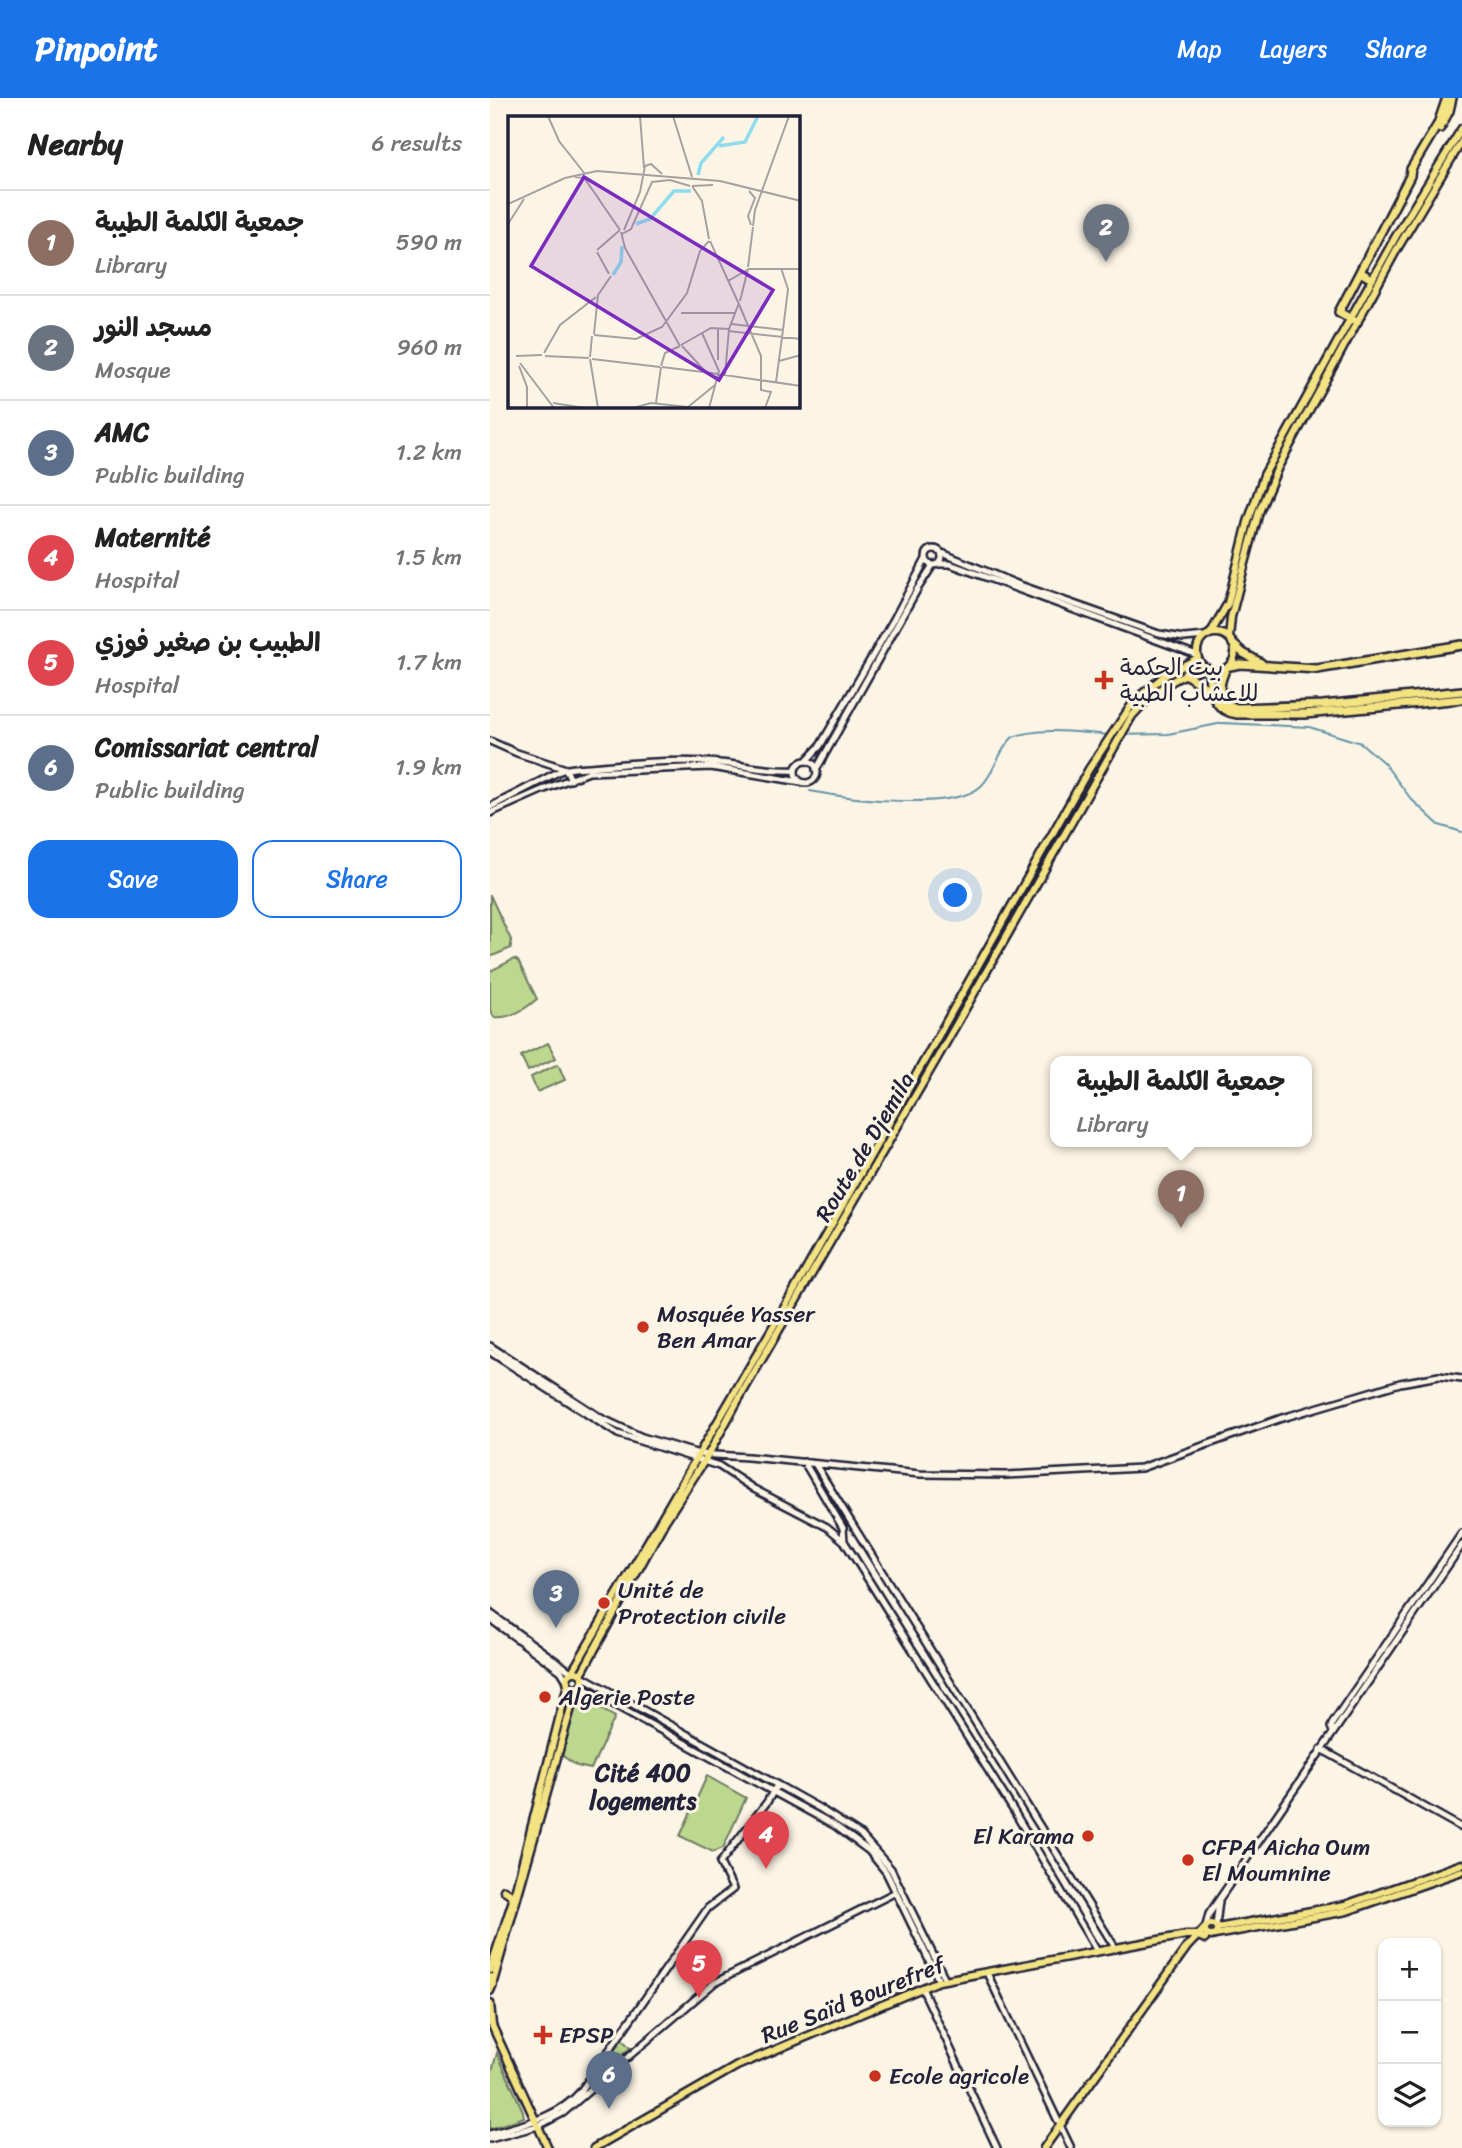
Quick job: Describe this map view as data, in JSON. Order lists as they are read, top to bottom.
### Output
{
  "streets": {
    "main road": ["Route de Djemila", "Rue Saïd Bourefref"]
  },
  "districts": ["Cité 400 logements"],
  "places": {
    "health": ["بيت الحكمة للاعشاب الطبية", "EPSP"],
    "other": [
      "Mosquée Yasser Ben Amar",
      "Unité de Protection civile",
      "Algerie Poste",
      "El Karama",
      "CFPA Aicha Oum El Moumnine",
      "Ecole agricole"
    ]
  },
  "page": {
    "header": "Pinpoint",
    "nav": ["Map", "Layers", "Share"],
    "heading": ["Nearby", "6 results"],
    "list": [
      {
        "mark": "1",
        "name": "جمعية الكلمة الطيبة",
        "note": "Library",
        "value": "590 m"
      },
      {
        "mark": "2",
        "name": "مسجد النور",
        "note": "Mosque",
        "value": "960 m"
      },
      {
        "mark": "3",
        "name": "AMC",
        "note": "Public building",
        "value": "1.2 km"
      },
      {
        "mark": "4",
        "name": "Maternité",
        "note": "Hospital",
        "value": "1.5 km"
      },
      {
        "mark": "5",
        "name": "الطبيب بن صغير فوزي",
        "note": "Hospital",
        "value": "1.7 km"
      },
      {
        "mark": "6",
        "name": "Comissariat central",
        "note": "Public building",
        "value": "1.9 km"
      }
    ],
    "pins": [
      "2",
      "1",
      "3",
      "4",
      "5",
      "6"
    ],
    "buttons": ["Save", "Share"],
    "popup": ["جمعية الكلمة الطيبة", "Library"],
    "map_buttons": ["+", "−"]
  }
}
